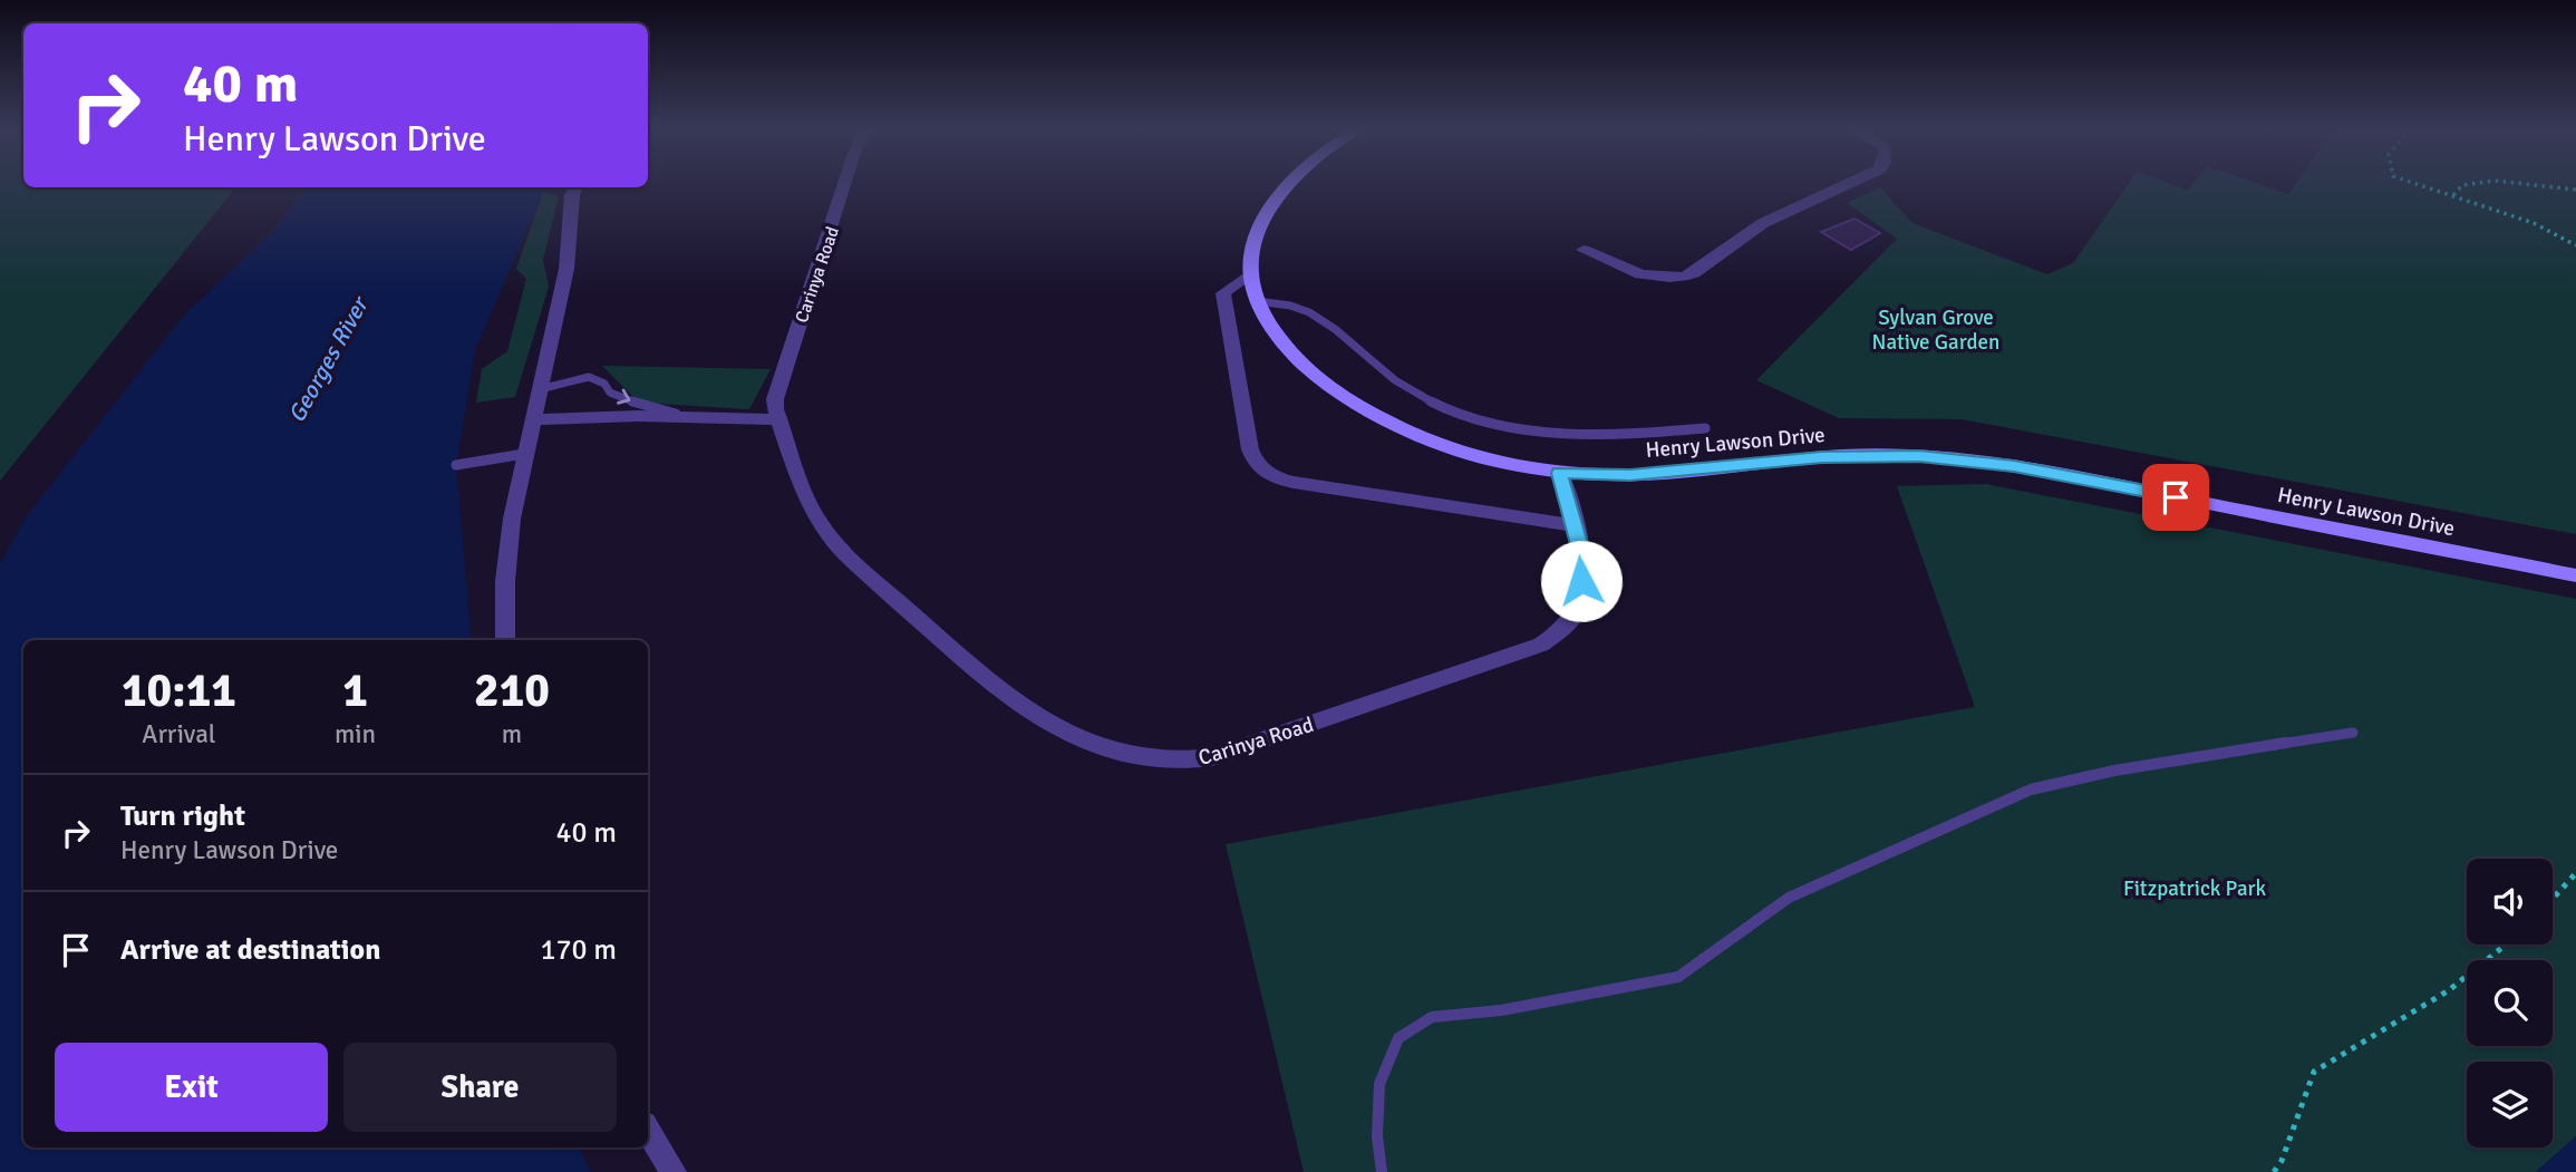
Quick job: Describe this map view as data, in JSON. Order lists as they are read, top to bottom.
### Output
{
  "streets": {
    "main road": ["Henry Lawson Drive"],
    "street": ["Carinya Road"]
  },
  "crossings": [
    ["Carinya Road", "Henry Lawson Drive"]
  ],
  "water": ["Georges River"],
  "parks": ["Sylvan Grove Native Garden", "Fitzpatrick Park"],
  "page": {
    "turn": ["40 m", "Henry Lawson Drive"],
    "eta": [
      "10:11",
      "Arrival",
      "1",
      "min",
      "210",
      "m"
    ],
    "list": [
      {
        "name": "Turn right",
        "note": "Henry Lawson Drive",
        "value": "40 m"
      },
      {
        "name": "Arrive at destination",
        "value": "170 m"
      }
    ],
    "buttons": ["Exit", "Share"]
  }
}
